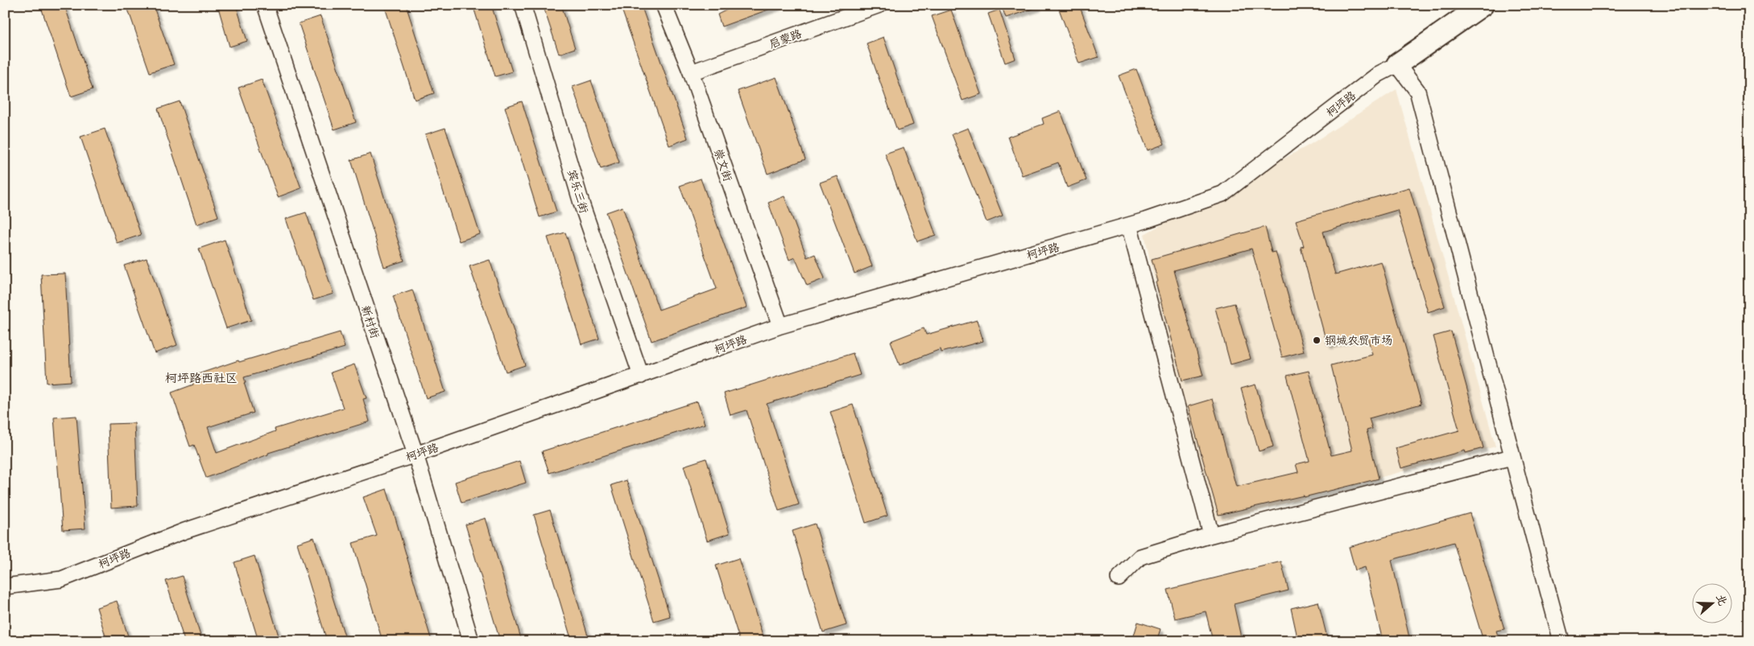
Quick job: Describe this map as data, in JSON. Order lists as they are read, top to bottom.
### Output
{
  "streets": {
    "street": [
      "启蒙路",
      "柯坪路",
      "崇文街",
      "宾乐三街",
      "新村街"
    ]
  },
  "crossings": [
    ["启蒙路", "崇文街"],
    ["柯坪路", "崇文街"],
    ["柯坪路", "宾乐三街"],
    ["柯坪路", "新村街"]
  ],
  "districts": ["柯坪路西社区"],
  "places": ["钢城农贸市场"],
  "north": "right"
}
